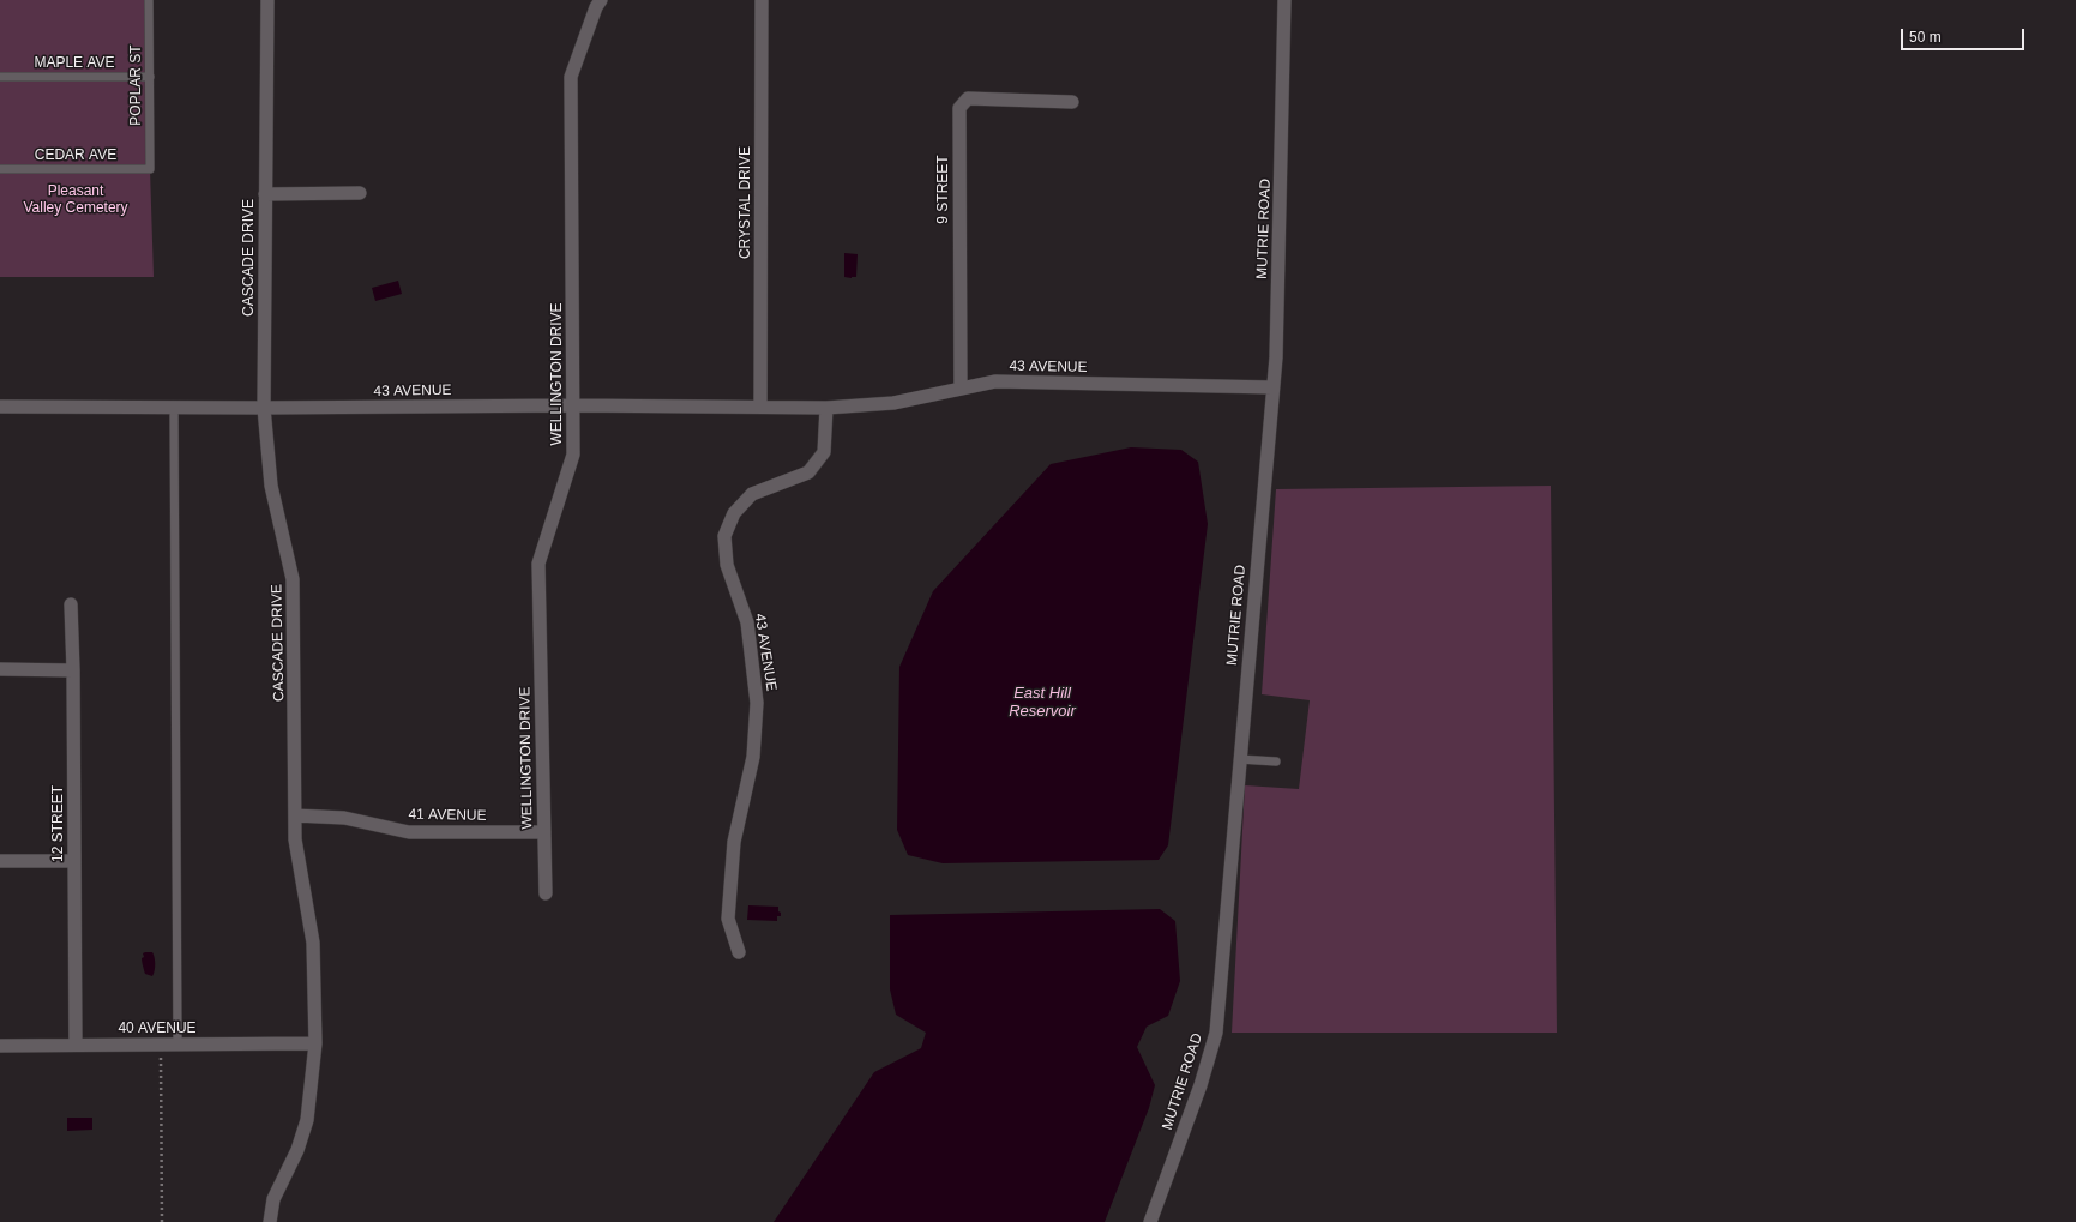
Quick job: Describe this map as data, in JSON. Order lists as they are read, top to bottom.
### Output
{
  "streets": {
    "street": [
      "9 STREET",
      "CRYSTAL DRIVE",
      "MUTRIE ROAD",
      "CASCADE DRIVE",
      "43 AVENUE",
      "WELLINGTON DRIVE",
      "41 AVENUE",
      "12 STREET",
      "40 AVENUE"
    ],
    "lane": ["MAPLE AVE", "POPLAR ST", "CEDAR AVE"]
  },
  "crossings": [
    ["MAPLE AVE", "POPLAR ST"],
    ["POPLAR ST", "CEDAR AVE"],
    ["9 STREET", "43 AVENUE"],
    ["CRYSTAL DRIVE", "43 AVENUE"],
    ["MUTRIE ROAD", "43 AVENUE"],
    ["CASCADE DRIVE", "43 AVENUE"],
    ["CASCADE DRIVE", "41 AVENUE"],
    ["CASCADE DRIVE", "40 AVENUE"],
    ["43 AVENUE", "WELLINGTON DRIVE"],
    ["WELLINGTON DRIVE", "41 AVENUE"],
    ["12 STREET", "40 AVENUE"]
  ],
  "water": ["East Hill Reservoir"],
  "parks": ["Pleasant Valley Cemetery"],
  "scale_bar": "50 m"
}
